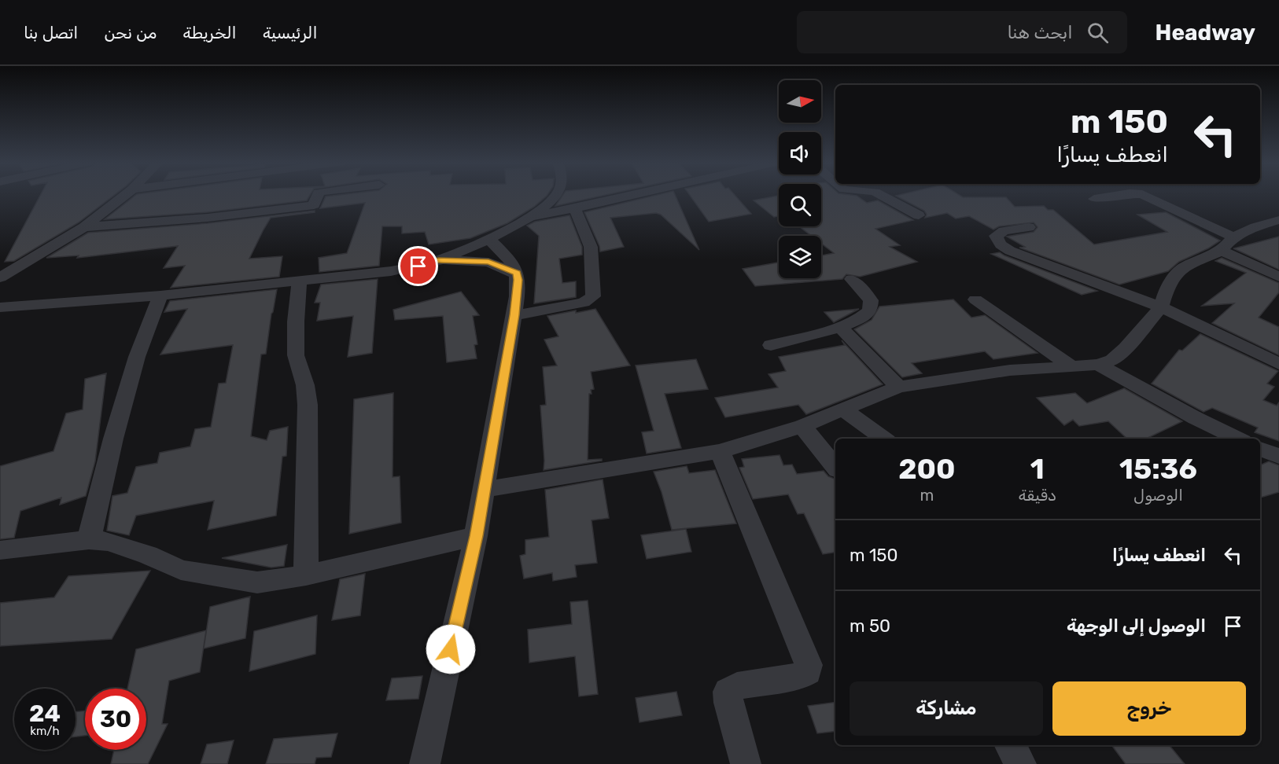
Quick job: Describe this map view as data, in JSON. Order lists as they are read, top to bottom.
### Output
{
  "north": "right",
  "page": {
    "header": "Headway",
    "search": "ابحث هنا",
    "nav": [
      "الرئيسية",
      "الخريطة",
      "من نحن",
      "اتصل بنا"
    ],
    "turn": ["150 m", "انعطف يسارًا"],
    "eta": [
      "15:36",
      "الوصول",
      "1",
      "دقيقة",
      "200",
      "m"
    ],
    "list": [
      {
        "name": "انعطف يسارًا",
        "value": "150 m"
      },
      {
        "name": "الوصول إلى الوجهة",
        "value": "50 m"
      }
    ],
    "buttons": ["خروج", "مشاركة"],
    "speed": "24 km/h",
    "limit": "30"
  }
}
